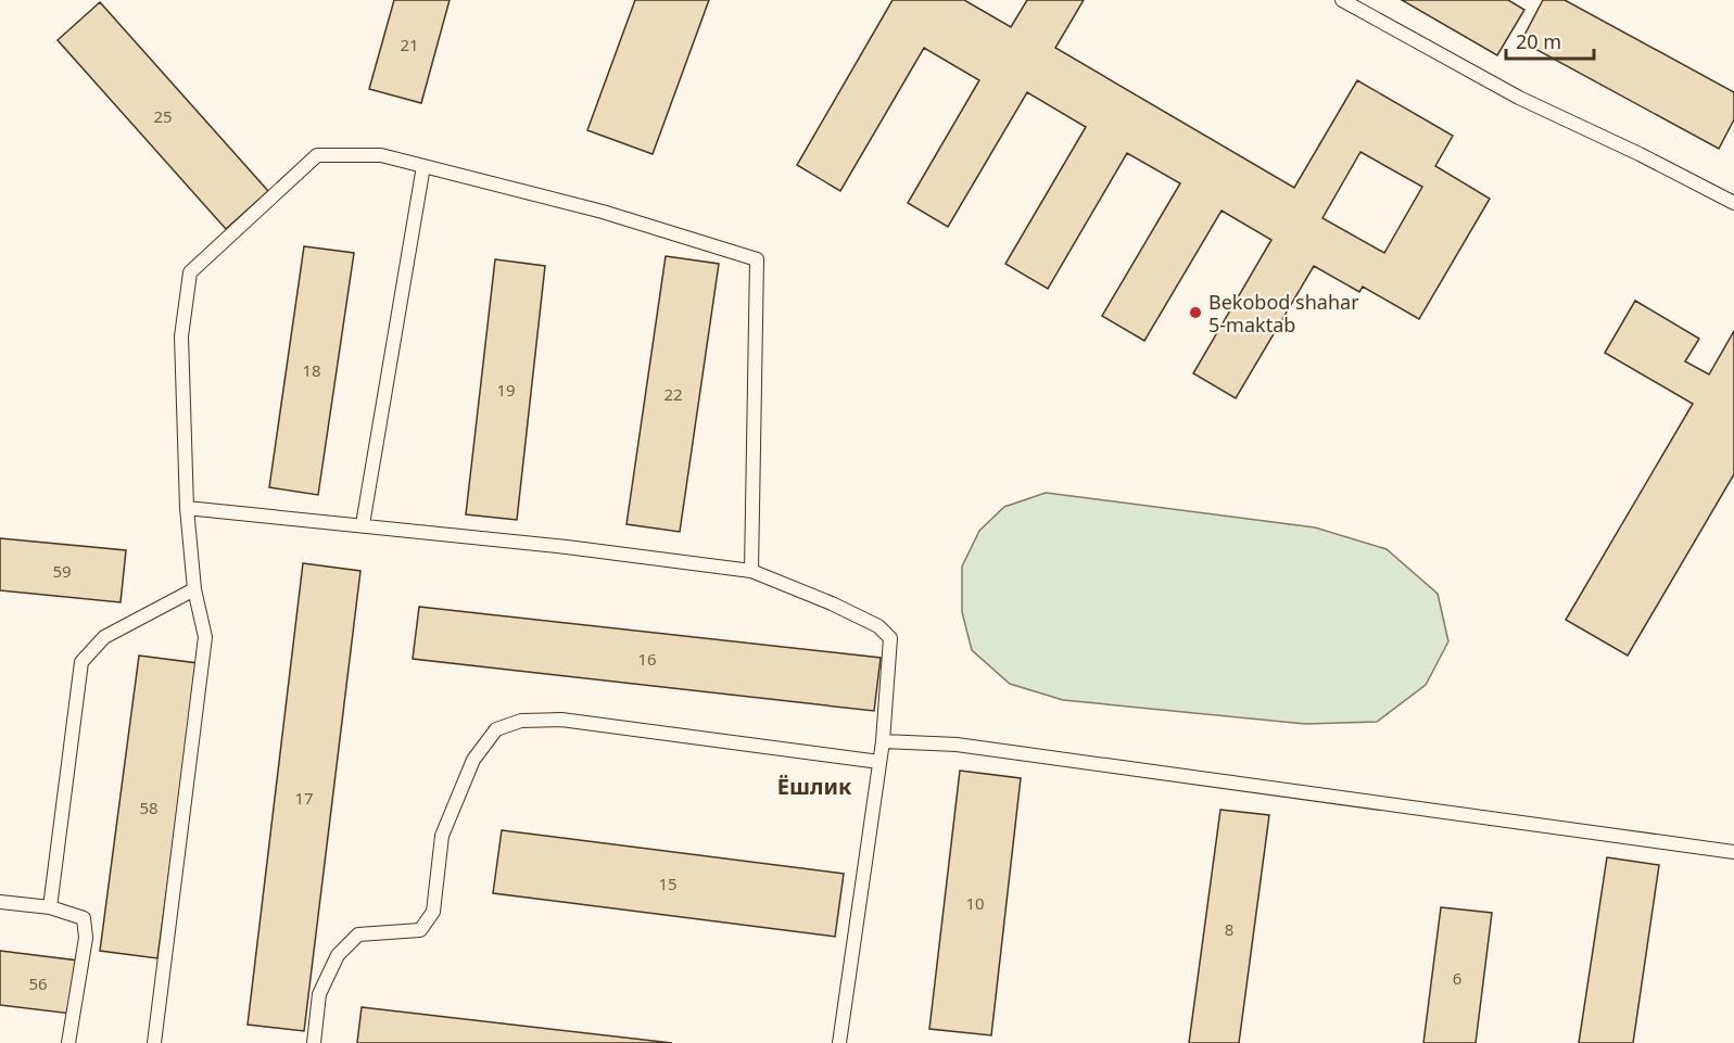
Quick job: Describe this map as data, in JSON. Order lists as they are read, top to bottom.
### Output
{
  "districts": ["Ёшлик"],
  "places": ["Bekobod shahar 5-maktab"],
  "house_numbers": [
    "21",
    "25",
    "18",
    "19",
    "22",
    "59",
    "16",
    "17",
    "58",
    "15",
    "10",
    "8",
    "6",
    "56"
  ],
  "scale_bar": "20 m"
}
